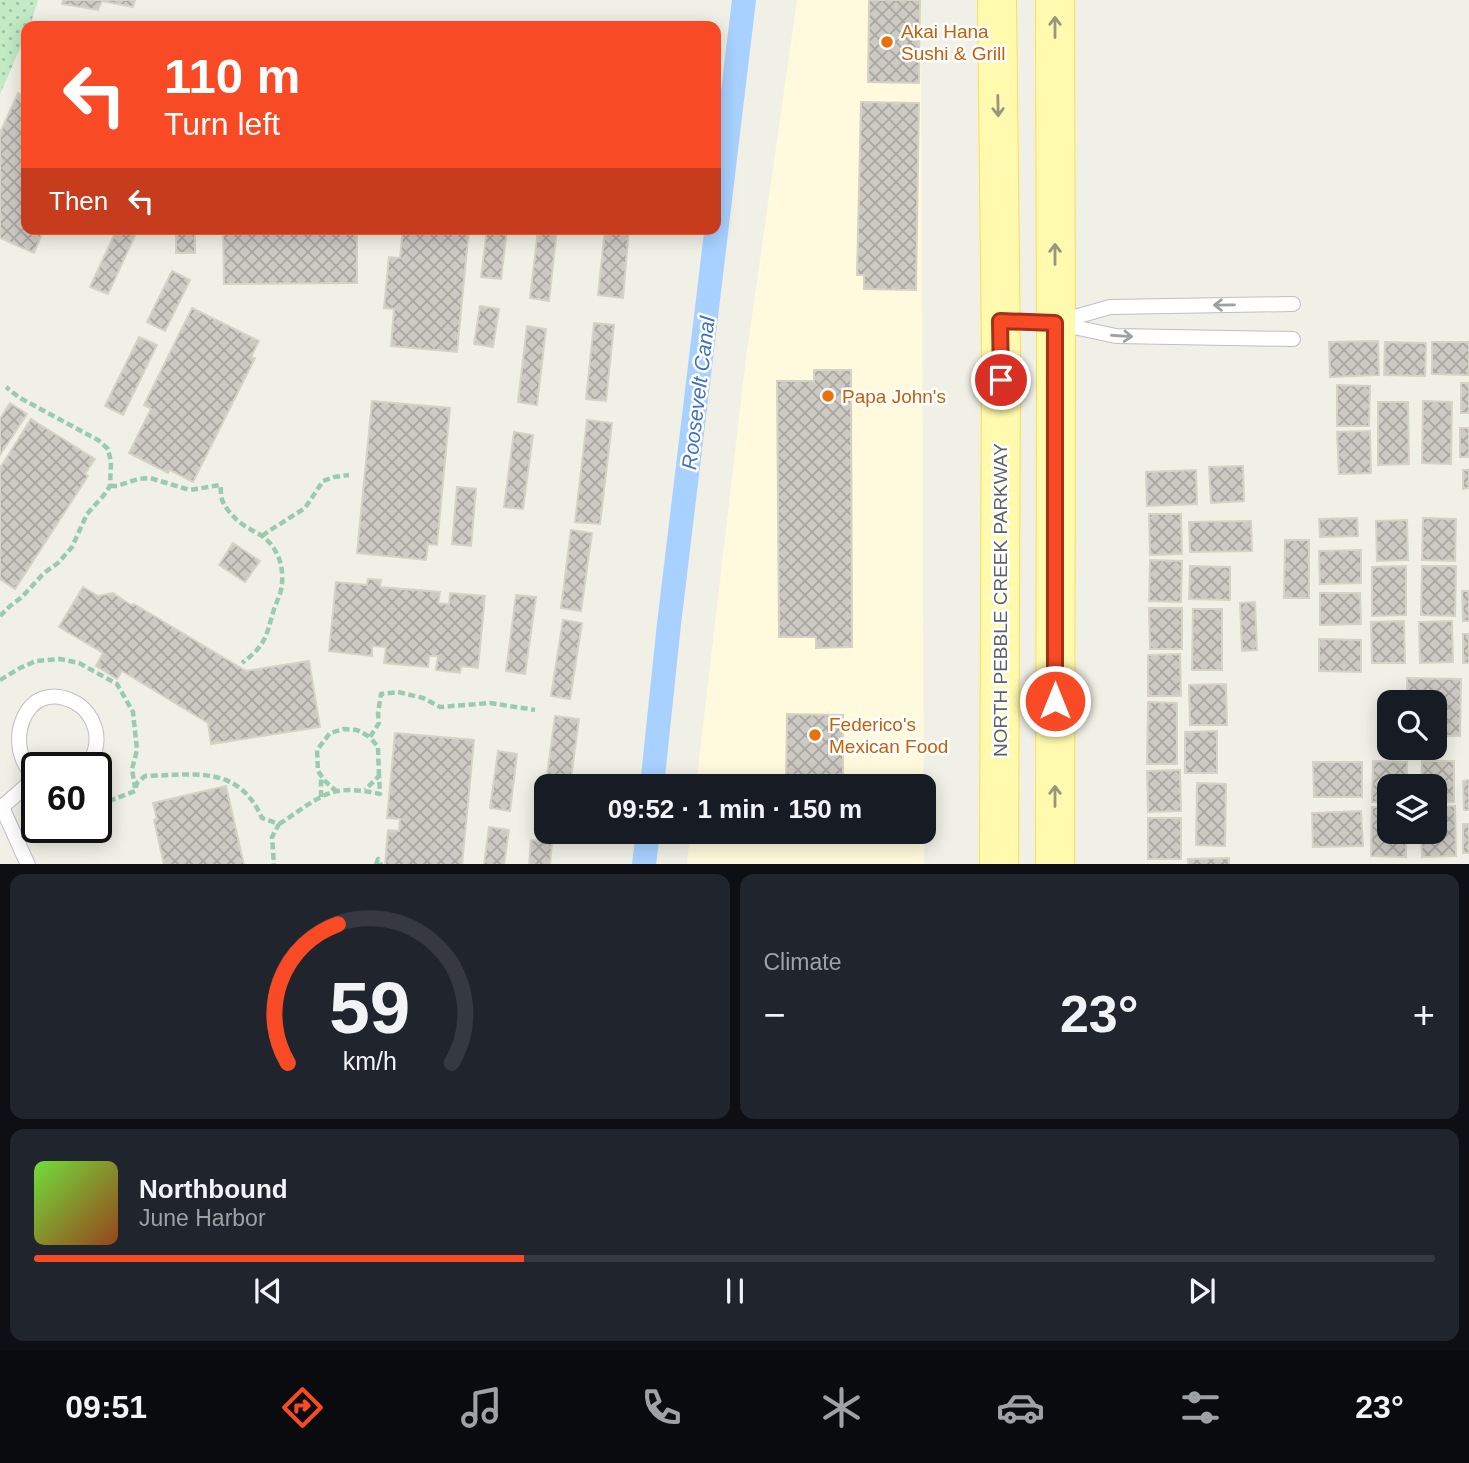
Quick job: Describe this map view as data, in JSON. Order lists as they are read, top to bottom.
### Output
{
  "streets": {
    "main road": ["NORTH PEBBLE CREEK PARKWAY"]
  },
  "water": ["Roosevelt Canal"],
  "places": ["Akai Hana Sushi & Grill", "Papa John's", "Federico's Mexican Food"],
  "page": {
    "turn": ["110 m", "Turn left"],
    "then": "Then",
    "limit": "60",
    "trip": "09:52 · 1 min · 150 m",
    "tile": "Climate",
    "heat": ["−", "23°", "+"],
    "song": ["Northbound", "June Harbor"],
    "tabs": ["09:51", "23°"],
    "gauge": ["59", "km/h"]
  }
}
